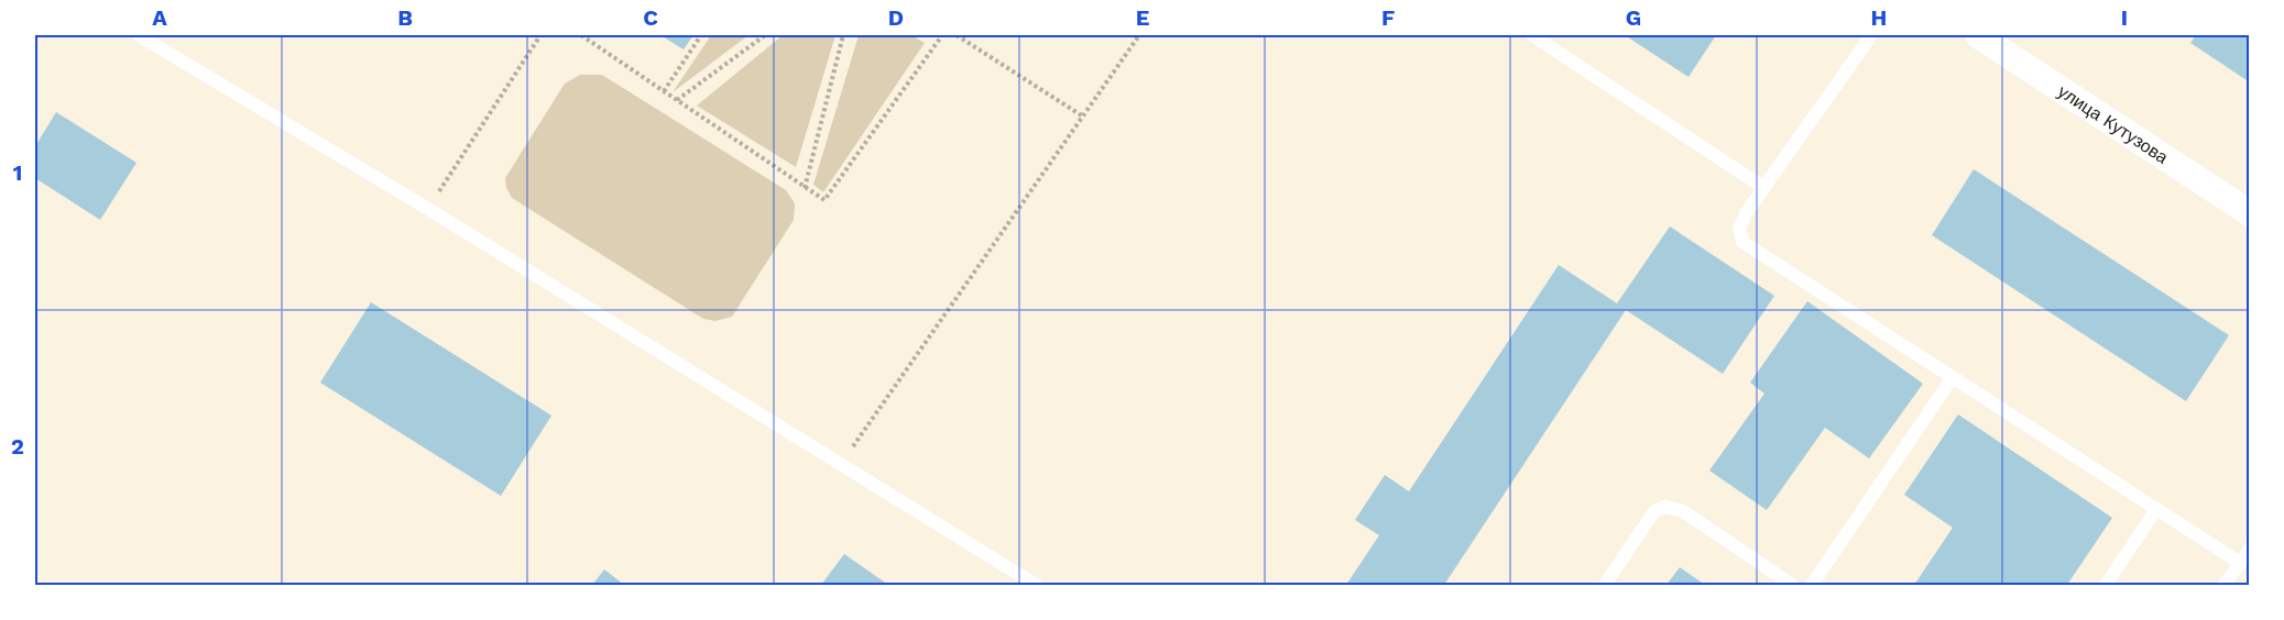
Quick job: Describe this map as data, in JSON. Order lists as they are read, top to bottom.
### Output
{
  "streets": {
    "street": ["улица Кутузова"]
  },
  "grid": {
    "columns": [
      "A",
      "B",
      "C",
      "D",
      "E",
      "F",
      "G",
      "H",
      "I"
    ],
    "rows": ["1", "2"]
  }
}
